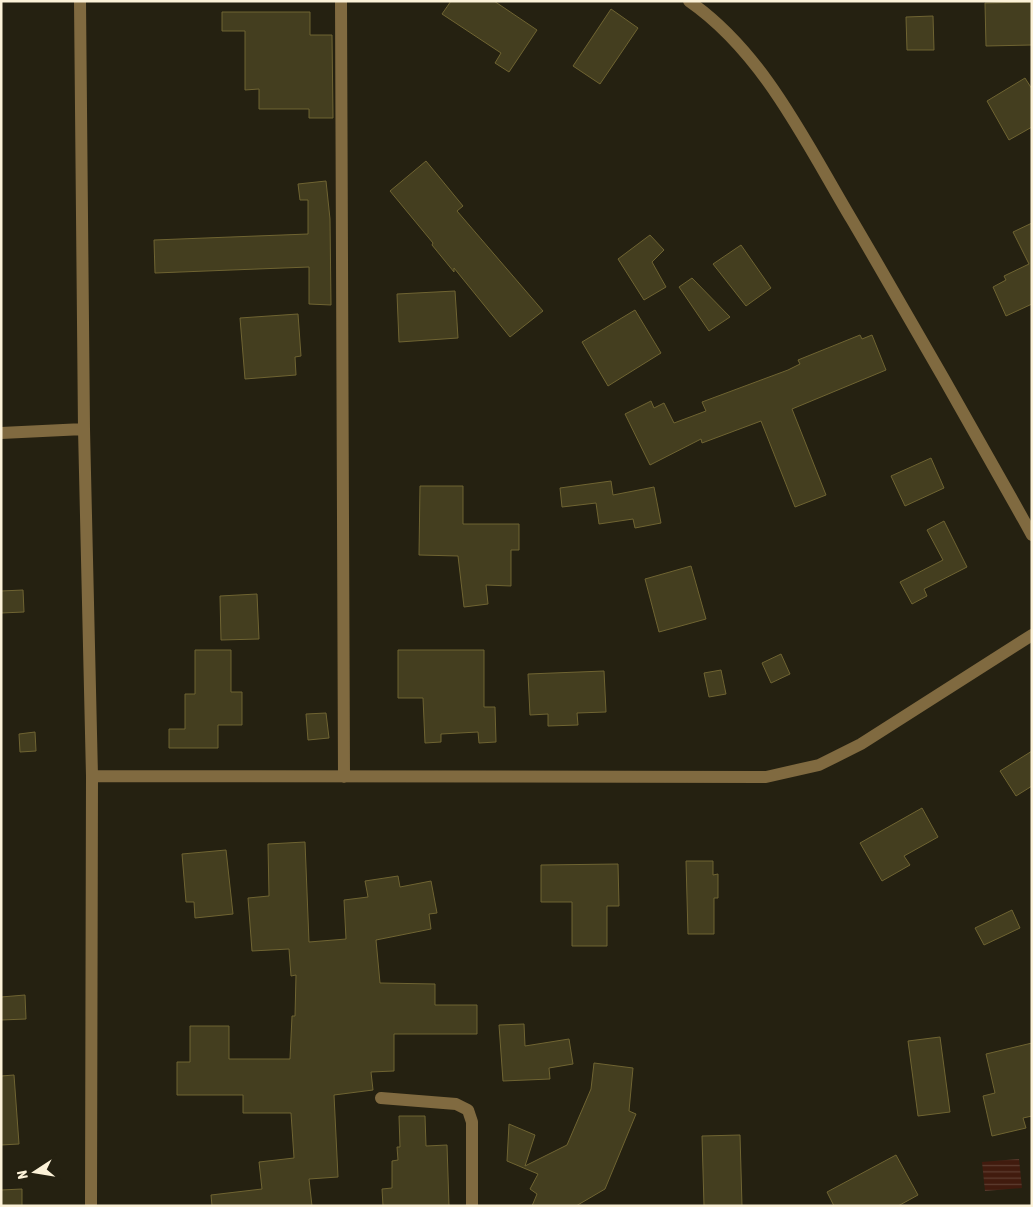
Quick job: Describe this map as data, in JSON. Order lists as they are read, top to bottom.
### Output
{
  "north": "left"
}
